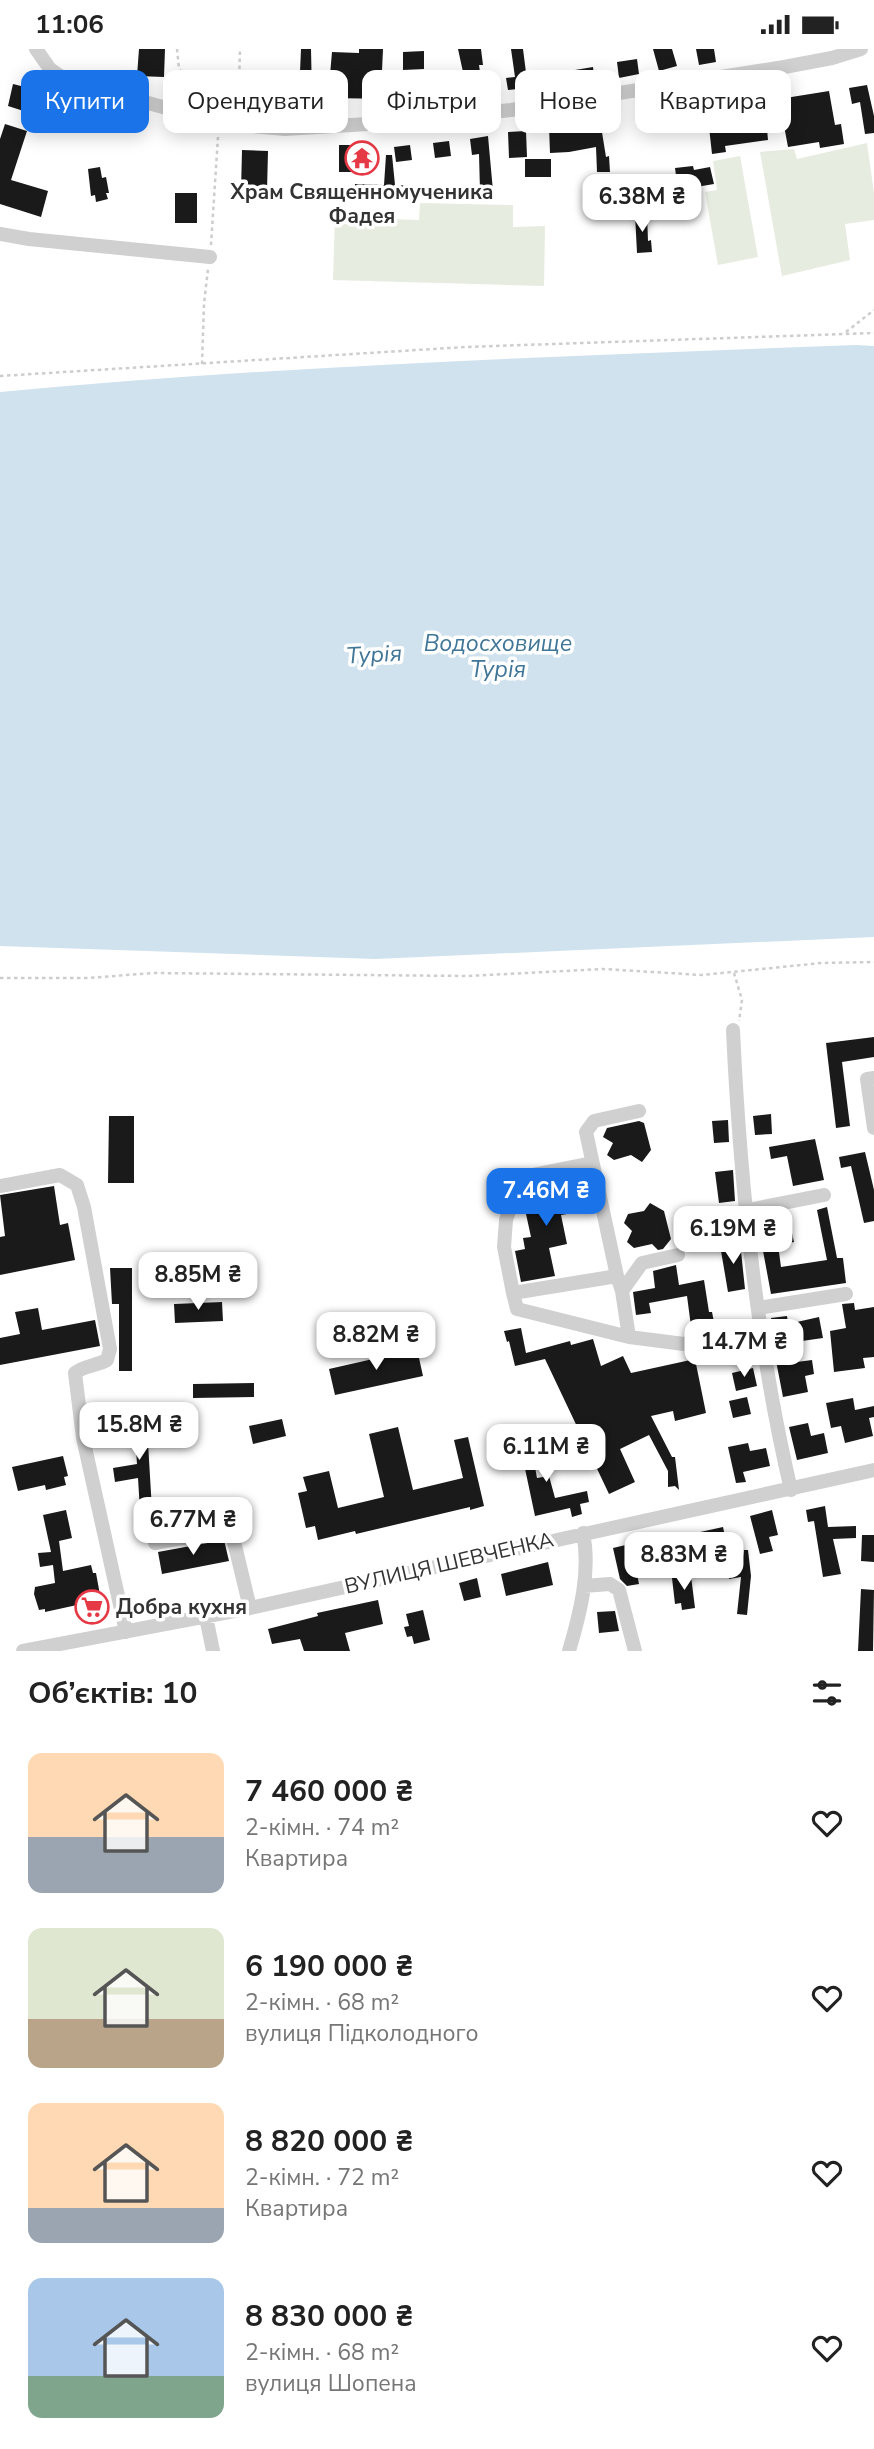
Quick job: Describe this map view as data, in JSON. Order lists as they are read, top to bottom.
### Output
{
  "streets": {
    "street": ["ВУЛИЦЯ ШЕВЧЕНКА"]
  },
  "water": ["Водосховище Турія", "Турія"],
  "places": {
    "temple": ["Храм Священномученика Фадея"],
    "supermarket": ["Добра кухня"]
  },
  "page": {
    "status": "11:06",
    "chip": [
      "Купити",
      "Орендувати",
      "Фільтри",
      "Нове",
      "Квартира"
    ],
    "price": [
      "6.38M ₴",
      "7.46M ₴",
      "6.19M ₴",
      "8.85M ₴",
      "8.82M ₴",
      "14.7M ₴",
      "15.8M ₴",
      "6.11M ₴",
      "6.77M ₴",
      "8.83M ₴"
    ],
    "heading": "Об’єктів: 10",
    "list": [
      {
        "name": "7 460 000 ₴",
        "note": "2-кімн. · 74 m² · Квартира"
      },
      {
        "name": "6 190 000 ₴",
        "note": "2-кімн. · 68 m² · вулиця Підколодного"
      },
      {
        "name": "8 820 000 ₴",
        "note": "2-кімн. · 72 m² · Квартира"
      },
      {
        "name": "8 830 000 ₴",
        "note": "2-кімн. · 68 m² · вулиця Шопена"
      }
    ]
  }
}
